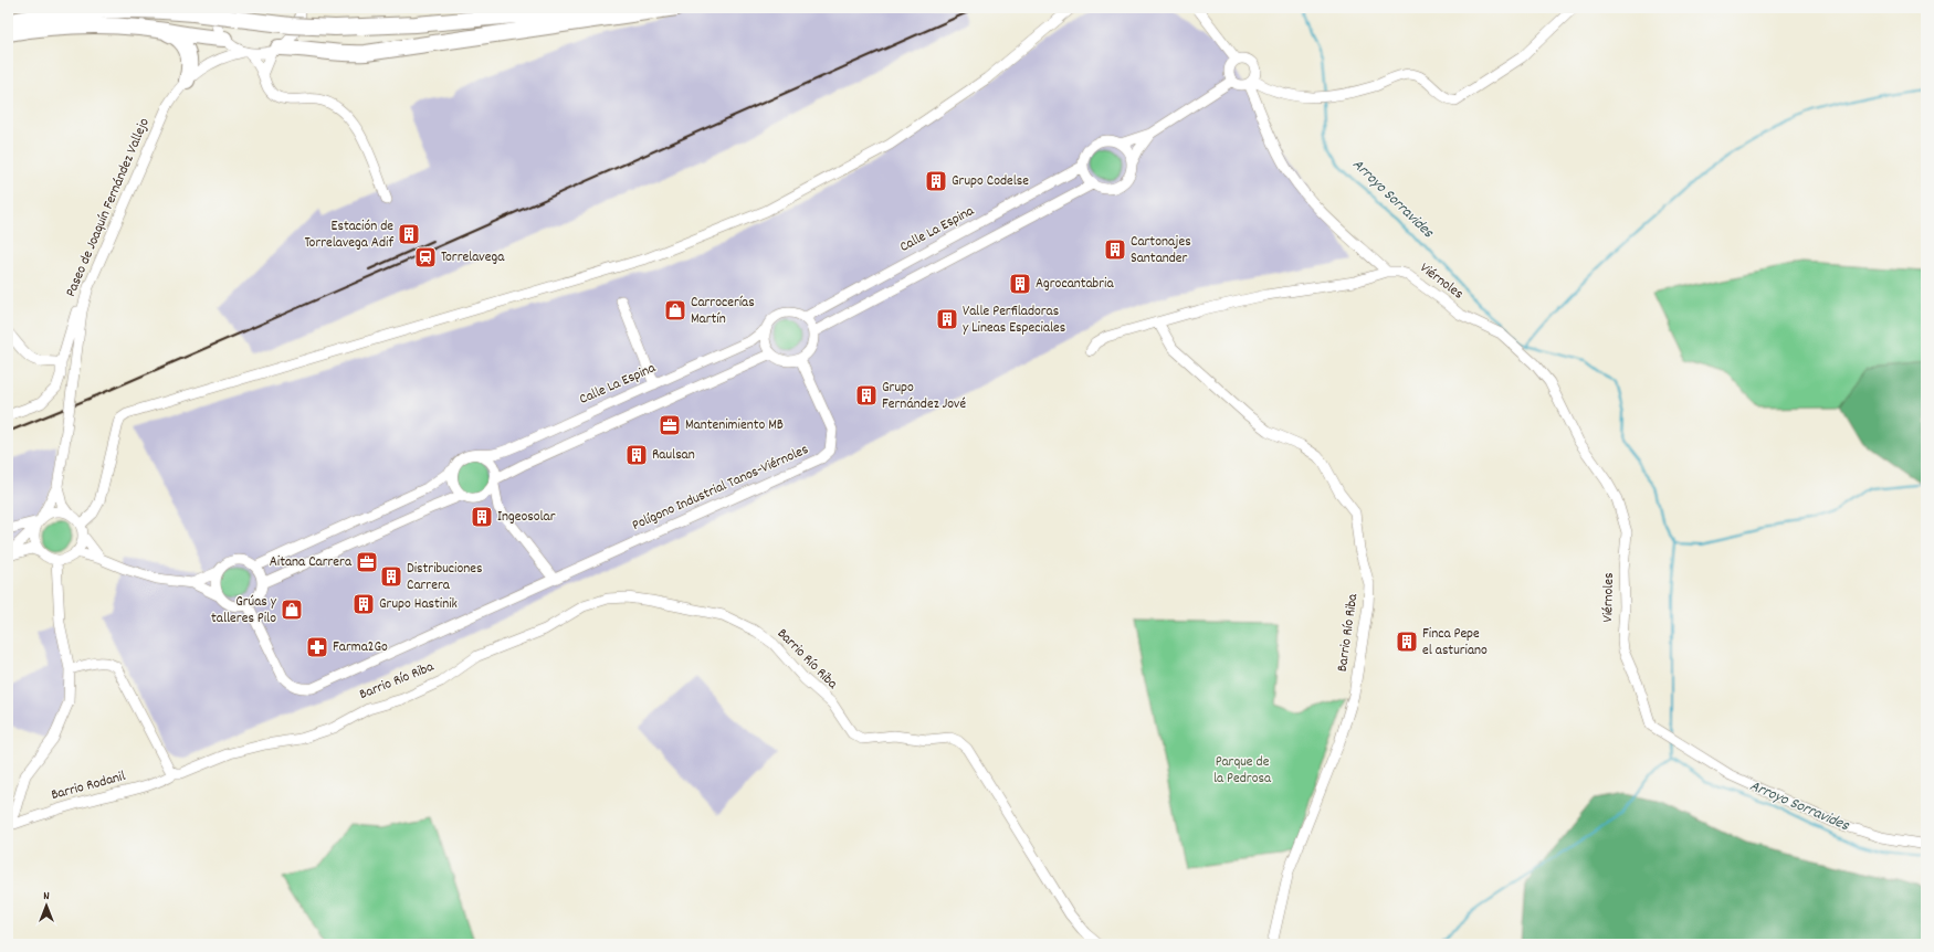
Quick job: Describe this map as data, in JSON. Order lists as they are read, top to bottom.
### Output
{
  "streets": {
    "street": [
      "Paseo de Joaquín Fernández Vallejo",
      "Calle La Espina",
      "Viérnoles",
      "Polígono Industrial Tanos-Viérnoles",
      "Barrio Río Riba",
      "Barrio Rodanil"
    ]
  },
  "crossings": [
    ["Paseo de Joaquín Fernández Vallejo", "Barrio Rodanil"],
    ["Calle La Espina", "Polígono Industrial Tanos-Viérnoles"],
    ["Viérnoles", "Barrio Río Riba"],
    ["Barrio Río Riba", "Barrio Rodanil"]
  ],
  "water": ["Arroyo Sorravides"],
  "parks": ["Parque de la Pedrosa"],
  "places": {
    "building": [
      "Grupo Codelse",
      "Estación de Torrelavega Adif",
      "Cartonajes Santander",
      "Agrocantabria",
      "Valle Perfiladoras y Lineas Especiales",
      "Grupo Fernández Jové",
      "Raulsan",
      "Ingeosolar",
      "Distribuciones Carrera",
      "Grupo Hastinik",
      "Finca Pepe el asturiano"
    ],
    "station": ["Torrelavega"],
    "shop": ["Carrocerías Martín", "Grúas y talleres Pilo"],
    "office": ["Mantenimiento MB", "Aitana Carrera"],
    "pharmacy": ["Farma2Go"]
  },
  "north": "top"
}
